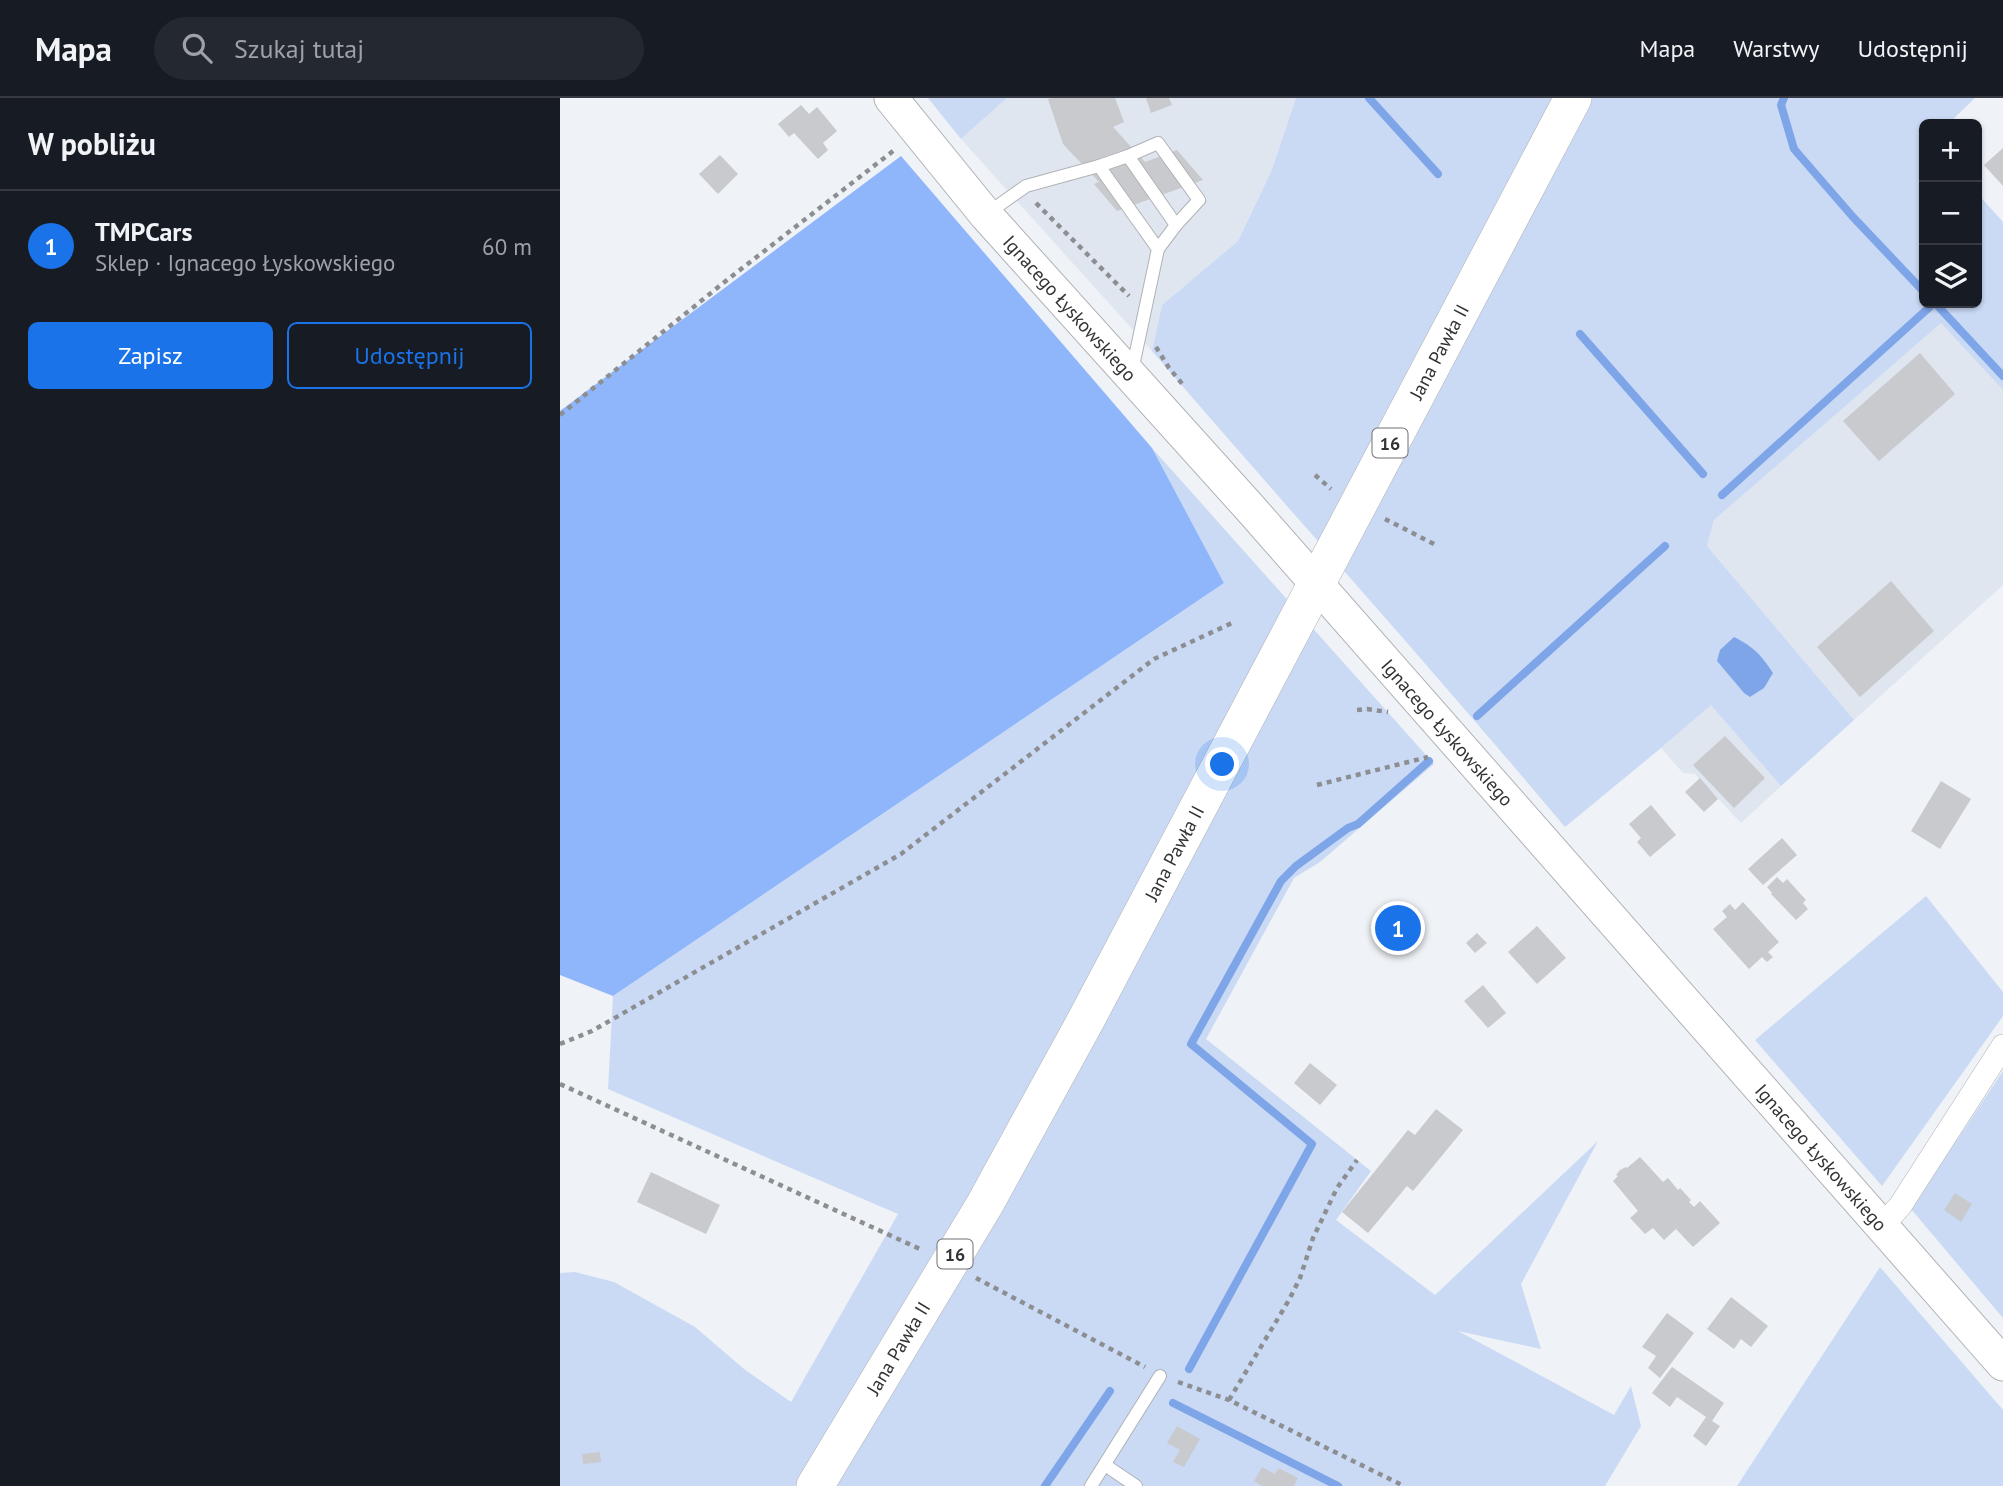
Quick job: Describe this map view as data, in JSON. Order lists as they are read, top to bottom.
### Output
{
  "streets": {
    "main road": ["Jana Pawła II", "16"],
    "street": ["Ignacego Łyskowskiego"]
  },
  "crossings": [
    ["Ignacego Łyskowskiego", "Jana Pawła II"]
  ],
  "page": {
    "header": "Mapa",
    "search": "Szukaj tutaj",
    "nav": ["Mapa", "Warstwy", "Udostępnij"],
    "heading": "W pobliżu",
    "map_buttons": ["+", "−"],
    "list": [
      {
        "mark": "1",
        "name": "TMPCars",
        "note": "Sklep · Ignacego Łyskowskiego",
        "value": "60 m"
      }
    ],
    "buttons": ["Zapisz", "Udostępnij"],
    "pins": "1"
  }
}
